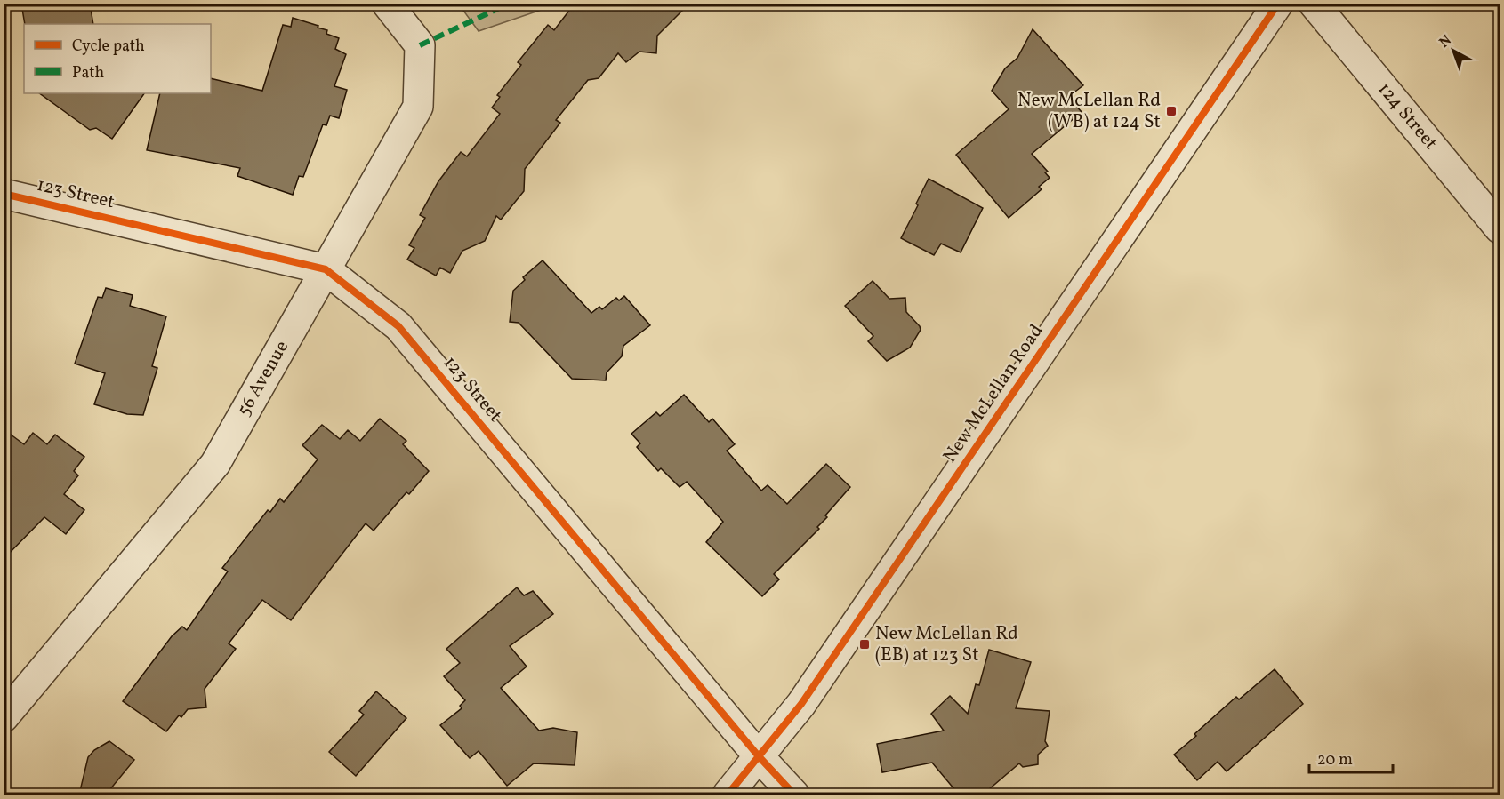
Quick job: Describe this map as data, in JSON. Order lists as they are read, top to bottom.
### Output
{
  "streets": {
    "street": [
      "124 Street",
      "123 Street",
      "56 Avenue",
      "New McLellan Road"
    ]
  },
  "crossings": [
    ["123 Street", "56 Avenue"],
    ["123 Street", "New McLellan Road"]
  ],
  "places": {
    "transit": ["New McLellan Rd (WB) at 124 St", "New McLellan Rd (EB) at 123 St"]
  },
  "legend": ["Cycle path", "Path"],
  "scale_bar": "20 m",
  "north": "top left"
}
